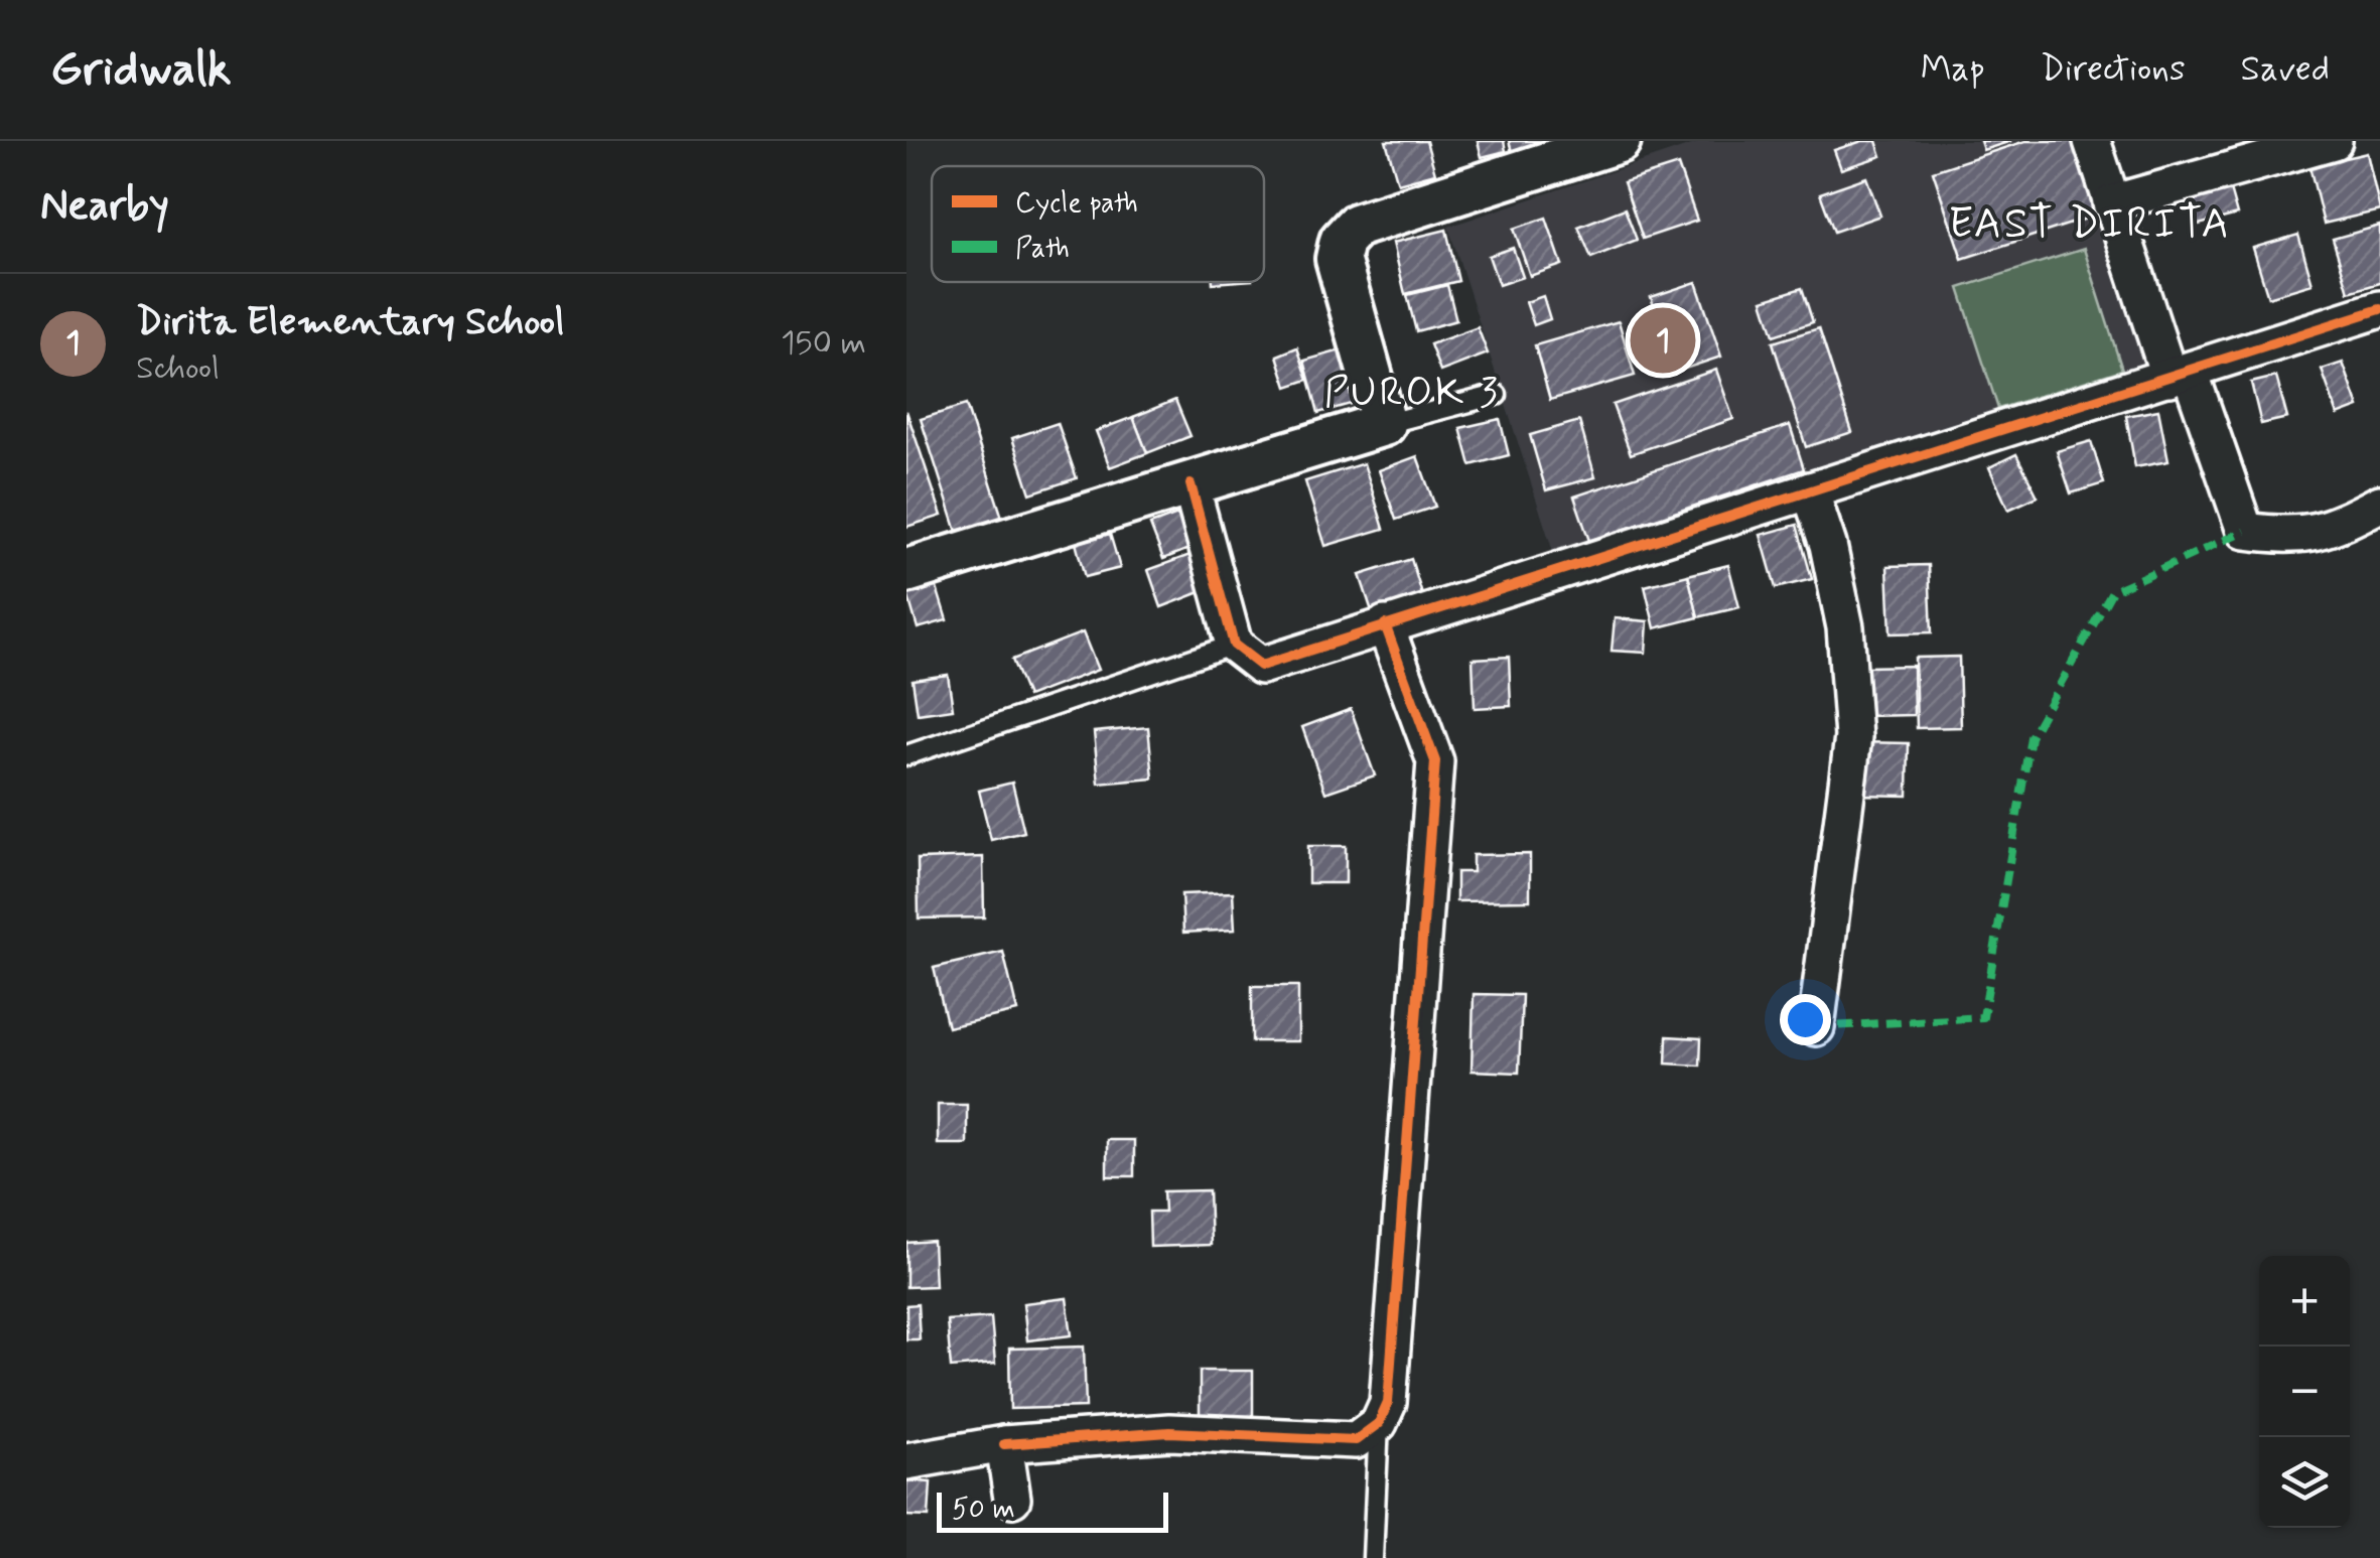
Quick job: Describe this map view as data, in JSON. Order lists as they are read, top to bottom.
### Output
{
  "districts": ["EAST DIRITA", "PUROK 3"],
  "legend": ["Cycle path", "Path"],
  "scale_bar": "50 m",
  "page": {
    "header": "Gridwalk",
    "nav": ["Map", "Directions", "Saved"],
    "heading": "Nearby",
    "list": [
      {
        "mark": "1",
        "name": "Dirita Elementary School",
        "note": "School",
        "value": "150 m"
      }
    ],
    "pins": "1",
    "map_buttons": ["+", "−"],
    "scale": "50 m"
  }
}
